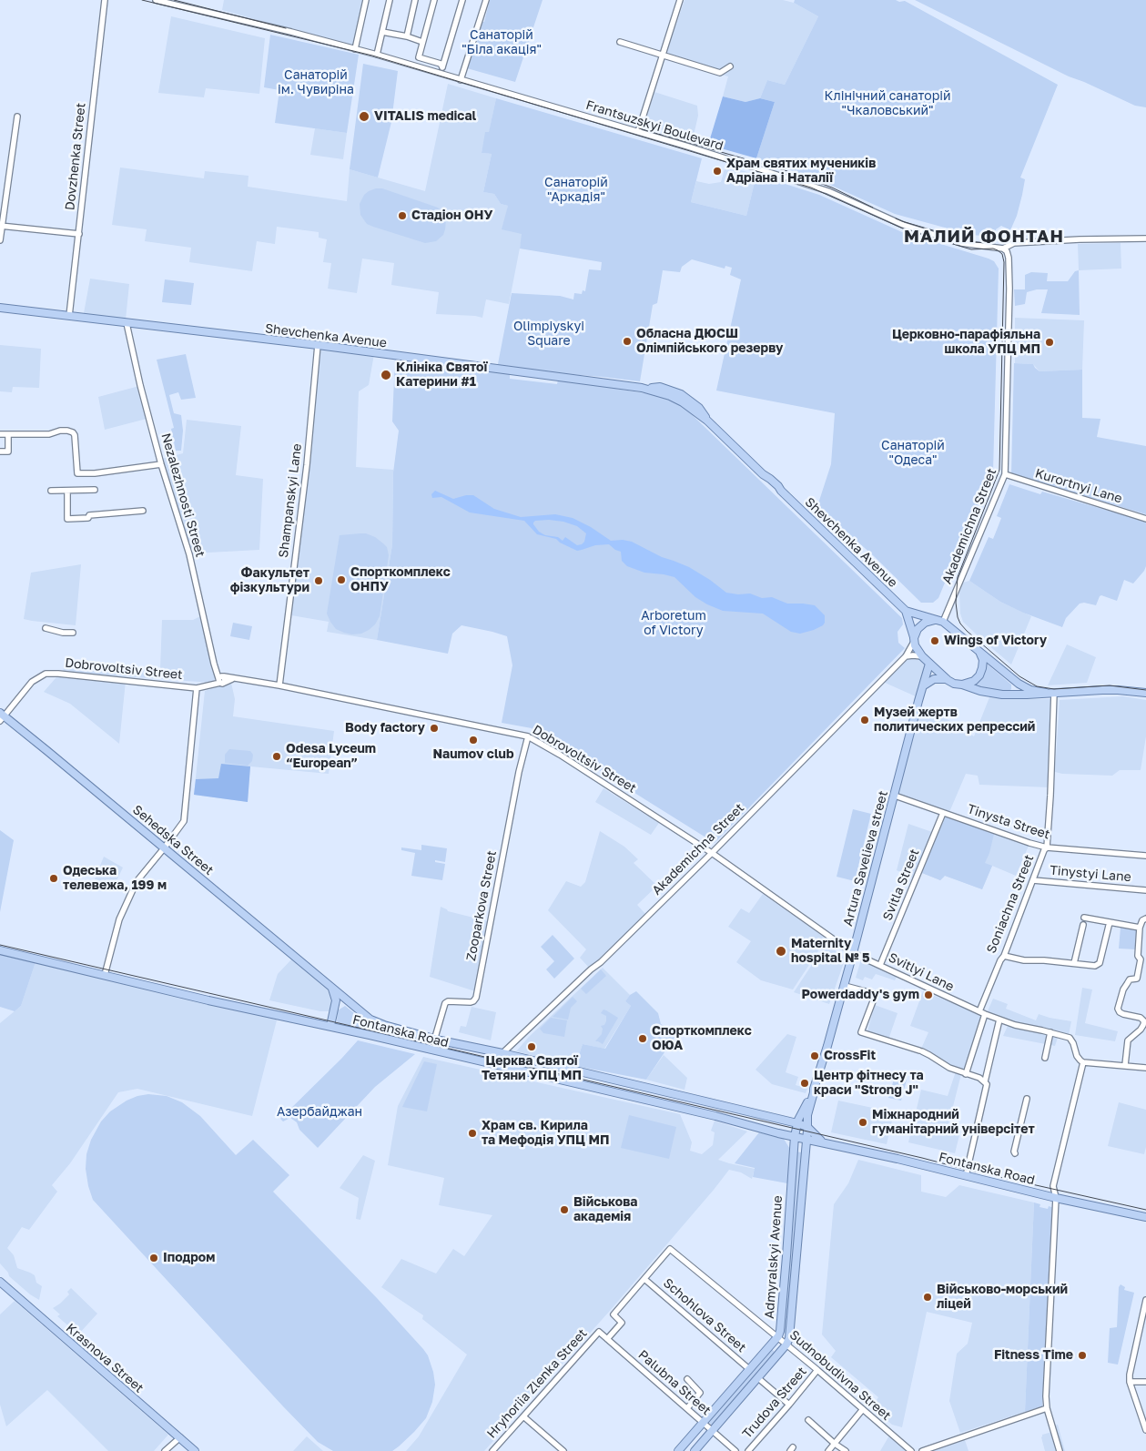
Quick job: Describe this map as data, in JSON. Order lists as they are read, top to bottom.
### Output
{
  "streets": {
    "main road": [
      "Shevchenka Avenue",
      "Sehedska Street",
      "Artura Savelieva street",
      "Fontanska Road",
      "Admyralskyi Avenue",
      "Krasnova Street"
    ],
    "street": [
      "Frantsuzskyi Boulevard",
      "Dovzhenka Street",
      "Kurortnyi Lane",
      "Nezalezhnosti Street",
      "Shampanskyi Lane",
      "Akademichna Street",
      "Dobrovoltsiv Street",
      "Tinysta Street",
      "Tinystyi Lane",
      "Svitla Street",
      "Soniachna Street",
      "Zooparkova Street",
      "Svitlyi Lane",
      "Schohlova Street",
      "Sudnobudivna Street",
      "Palubna Street",
      "Hryhoriia Zlenka Street",
      "Trudova Street"
    ]
  },
  "crossings": [
    ["Frantsuzskyi Boulevard", "Akademichna Street"],
    ["Dovzhenka Street", "Shevchenka Avenue"],
    ["Shevchenka Avenue", "Nezalezhnosti Street"],
    ["Shevchenka Avenue", "Shampanskyi Lane"],
    ["Shevchenka Avenue", "Akademichna Street"],
    ["Kurortnyi Lane", "Akademichna Street"],
    ["Nezalezhnosti Street", "Dobrovoltsiv Street"],
    ["Shampanskyi Lane", "Dobrovoltsiv Street"],
    ["Akademichna Street", "Dobrovoltsiv Street"],
    ["Akademichna Street", "Fontanska Road"],
    ["Dobrovoltsiv Street", "Sehedska Street"],
    ["Dobrovoltsiv Street", "Artura Savelieva street"],
    ["Dobrovoltsiv Street", "Zooparkova Street"],
    ["Dobrovoltsiv Street", "Svitlyi Lane"],
    ["Tinysta Street", "Artura Savelieva street"],
    ["Tinysta Street", "Svitla Street"],
    ["Tinysta Street", "Soniachna Street"],
    ["Sehedska Street", "Fontanska Road"],
    ["Artura Savelieva street", "Svitlyi Lane"],
    ["Artura Savelieva street", "Fontanska Road"],
    ["Artura Savelieva street", "Admyralskyi Avenue"],
    ["Tinystyi Lane", "Soniachna Street"],
    ["Svitla Street", "Svitlyi Lane"],
    ["Soniachna Street", "Svitlyi Lane"],
    ["Zooparkova Street", "Fontanska Road"],
    ["Fontanska Road", "Admyralskyi Avenue"],
    ["Admyralskyi Avenue", "Schohlova Street"],
    ["Admyralskyi Avenue", "Sudnobudivna Street"],
    ["Admyralskyi Avenue", "Palubna Street"],
    ["Schohlova Street", "Hryhoriia Zlenka Street"],
    ["Sudnobudivna Street", "Hryhoriia Zlenka Street"],
    ["Sudnobudivna Street", "Trudova Street"],
    ["Palubna Street", "Hryhoriia Zlenka Street"]
  ],
  "districts": ["МАЛИЙ ФОНТАН"],
  "parks": [
    "Санаторій \"Біла акація\"",
    "Санаторій ім. Чувиріна",
    "Клінічний санаторій \"Чкаловський\"",
    "Санаторій \"Аркадія\"",
    "Olimpiyskyi Square",
    "Санаторій \"Одеса\"",
    "Arboretum of Victory",
    "Азербайджан"
  ],
  "places": [
    "VITALIS medical",
    "Храм святих мучеників Адріана і Наталії",
    "Стадіон ОНУ",
    "Обласна ДЮСШ Олімпійського резерву",
    "Церковно-парафіяльна школа УПЦ МП",
    "Клініка Святої Катерини #1",
    "Спорткомплекс ОНПУ",
    "Факультет фізкультури",
    "Wings of Victory",
    "Музей жертв политических репрессий",
    "Body factory",
    "Naumov club",
    "Odesa Lyceum “European”",
    "Одеська телевежа, 199 м",
    "Maternity hospital № 5",
    "Powerdaddy's gym",
    "Спорткомплекс ОЮА",
    "Церква Святої Тетяни УПЦ МП",
    "CrossFit",
    "Центр фітнесу та краси \"Strong J\"",
    "Міжнародний гуманітарний універсітет",
    "Храм св. Кирила та Мефодія УПЦ МП",
    "Військова академія",
    "Іподром",
    "Військово-морський ліцей",
    "Fitness Time"
  ]
}
